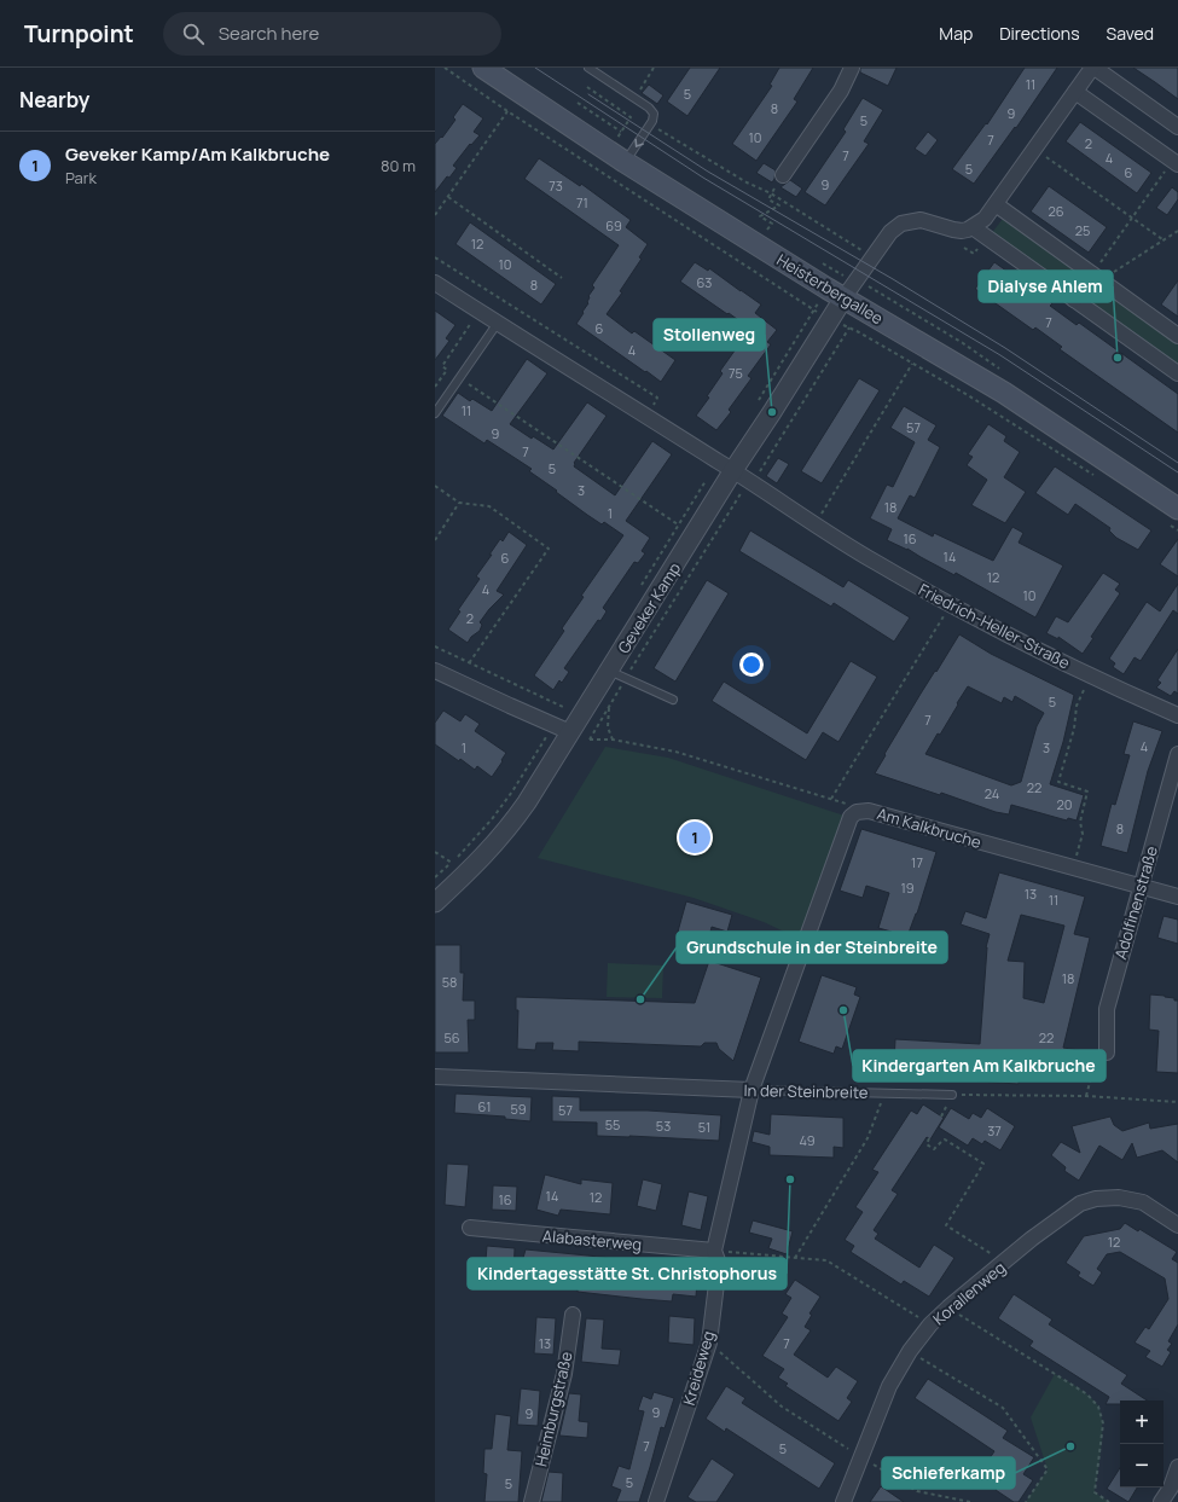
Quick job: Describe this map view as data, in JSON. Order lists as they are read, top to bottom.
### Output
{
  "streets": {
    "main road": ["Heisterbergallee"],
    "street": [
      "Geveker Kamp",
      "Friedrich-Heller-Straße",
      "Am Kalkbruche",
      "Adolfinenstraße",
      "In der Steinbreite",
      "Alabasterweg",
      "Korallenweg",
      "Kreideweg",
      "Heimburgstraße"
    ]
  },
  "crossings": [
    ["Heisterbergallee", "Geveker Kamp"],
    ["Geveker Kamp", "Friedrich-Heller-Straße"],
    ["Am Kalkbruche", "Adolfinenstraße"],
    ["Am Kalkbruche", "In der Steinbreite"],
    ["Am Kalkbruche", "Kreideweg"],
    ["In der Steinbreite", "Kreideweg"],
    ["Alabasterweg", "Kreideweg"]
  ],
  "places": [
    "Dialyse Ahlem",
    "Stollenweg",
    "Grundschule in der Steinbreite",
    "Kindergarten Am Kalkbruche",
    "Kindertagesstätte St. Christophorus",
    "Schieferkamp"
  ],
  "house_numbers": [
    "11",
    "5",
    "8",
    "9",
    "5",
    "10",
    "7",
    "2",
    "7",
    "4",
    "5",
    "6",
    "9",
    "73",
    "71",
    "26",
    "69",
    "25",
    "12",
    "10",
    "63",
    "8",
    "7",
    "6",
    "4",
    "75",
    "11",
    "57",
    "9",
    "7",
    "5",
    "3",
    "18",
    "1",
    "16",
    "14",
    "6",
    "12",
    "4",
    "10",
    "2",
    "5",
    "7",
    "4",
    "1",
    "3",
    "22",
    "24",
    "20",
    "8",
    "17",
    "19",
    "13",
    "11",
    "18",
    "58",
    "56",
    "22",
    "61",
    "59",
    "57",
    "55",
    "53",
    "51",
    "37",
    "49",
    "14",
    "12",
    "16",
    "12",
    "13",
    "7",
    "9",
    "9",
    "7",
    "5",
    "5",
    "5"
  ],
  "page": {
    "header": "Turnpoint",
    "search": "Search here",
    "nav": ["Map", "Directions", "Saved"],
    "heading": "Nearby",
    "list": [
      {
        "mark": "1",
        "name": "Geveker Kamp/Am Kalkbruche",
        "note": "Park",
        "value": "80 m"
      }
    ],
    "pins": "1",
    "map_buttons": ["+", "−"]
  }
}
